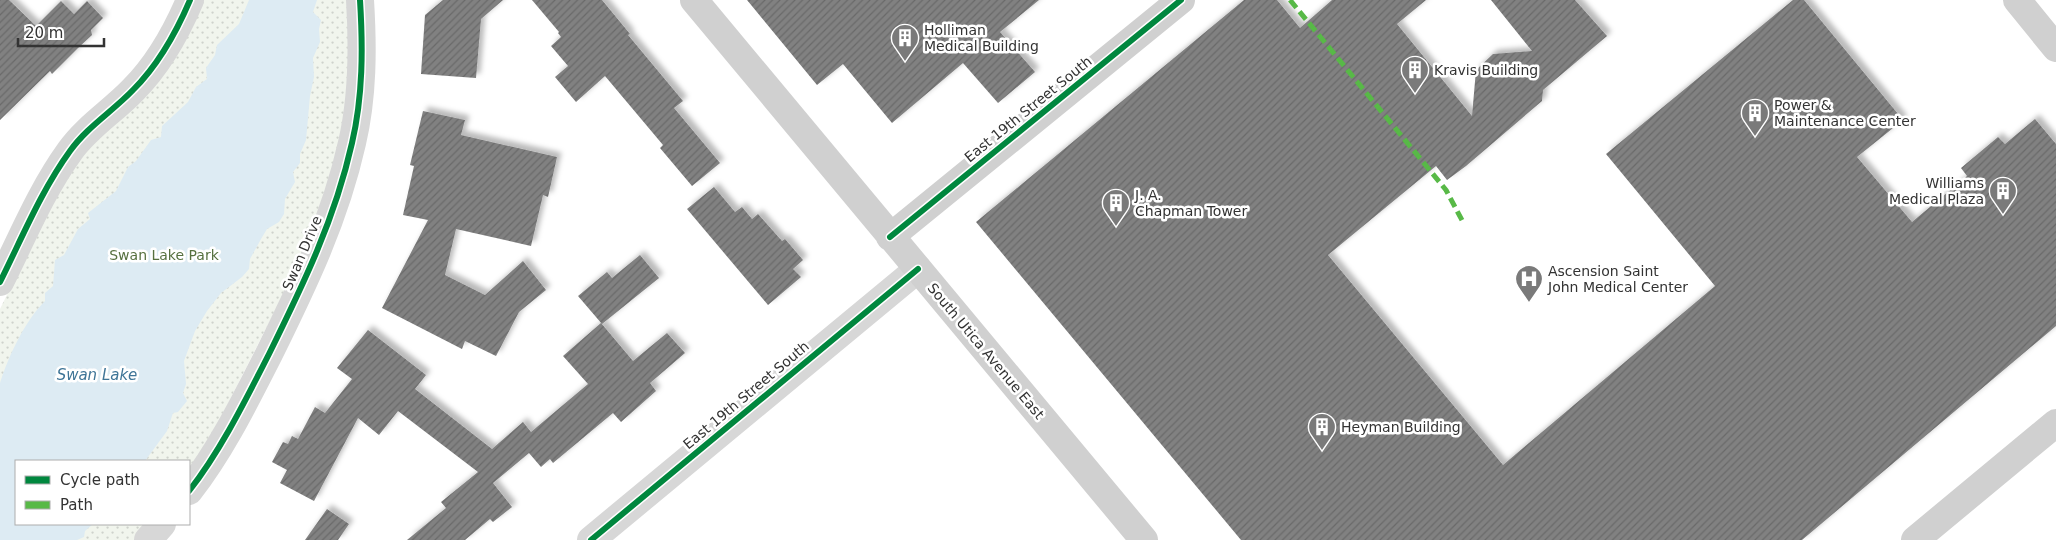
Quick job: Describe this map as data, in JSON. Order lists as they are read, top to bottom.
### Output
{
  "streets": {
    "main road": ["East 19th Street South", "South Utica Avenue East"],
    "street": ["Swan Drive"]
  },
  "crossings": [
    ["East 19th Street South", "South Utica Avenue East"]
  ],
  "water": ["Swan Lake"],
  "parks": ["Swan Lake Park"],
  "places": {
    "building": [
      "Holliman Medical Building",
      "Kravis Building",
      "Power & Maintenance Center",
      "Williams Medical Plaza",
      "J. A. Chapman Tower",
      "Heyman Building"
    ],
    "hospital": ["Ascension Saint John Medical Center"]
  },
  "legend": ["Cycle path", "Path"],
  "scale_bar": "20 m"
}
